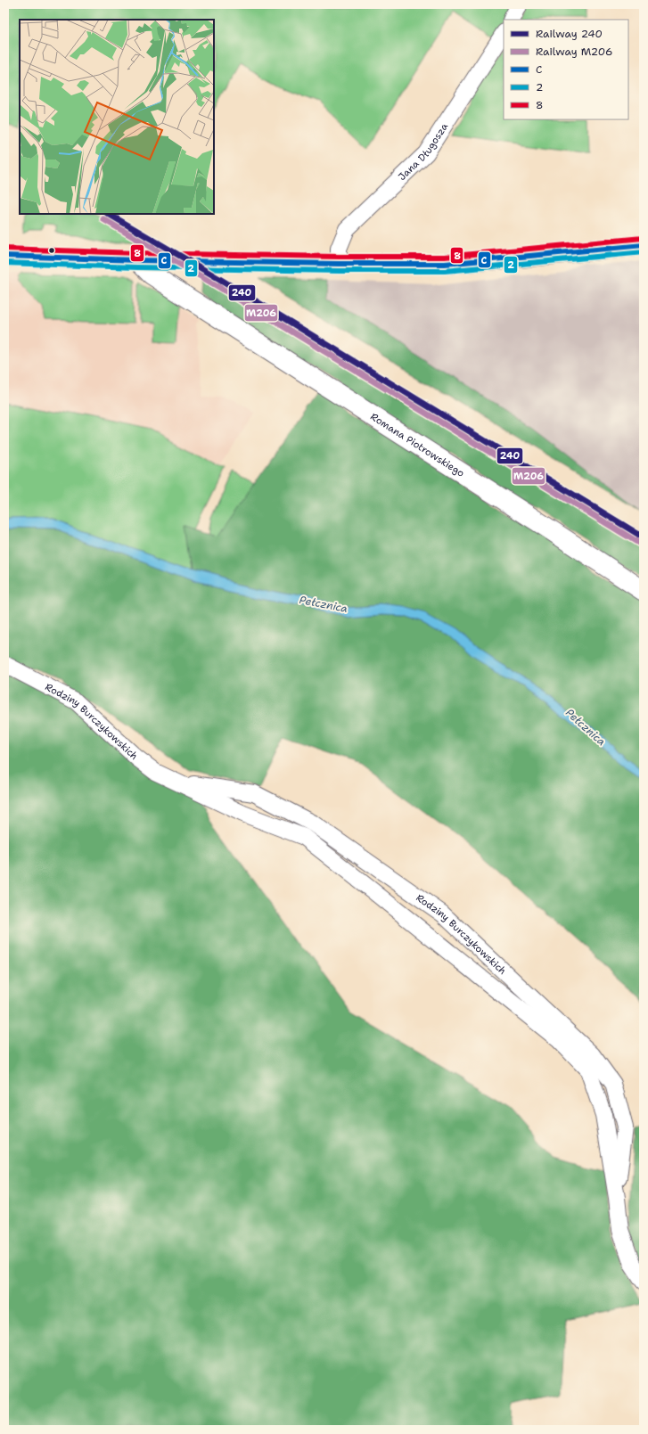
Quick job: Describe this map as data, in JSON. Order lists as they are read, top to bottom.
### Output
{
  "streets": {
    "street": ["Jana Długosza", "Romana Piotrowskiego", "Rodziny Burczykowskich"]
  },
  "water": ["Pełcznica"],
  "lines": [
    "rail line 240",
    "rail line M206",
    "transit line 8",
    "transit line C",
    "transit line 2"
  ],
  "legend": [
    "Railway 240",
    "Railway M206",
    "C",
    "2",
    "8"
  ]
}
